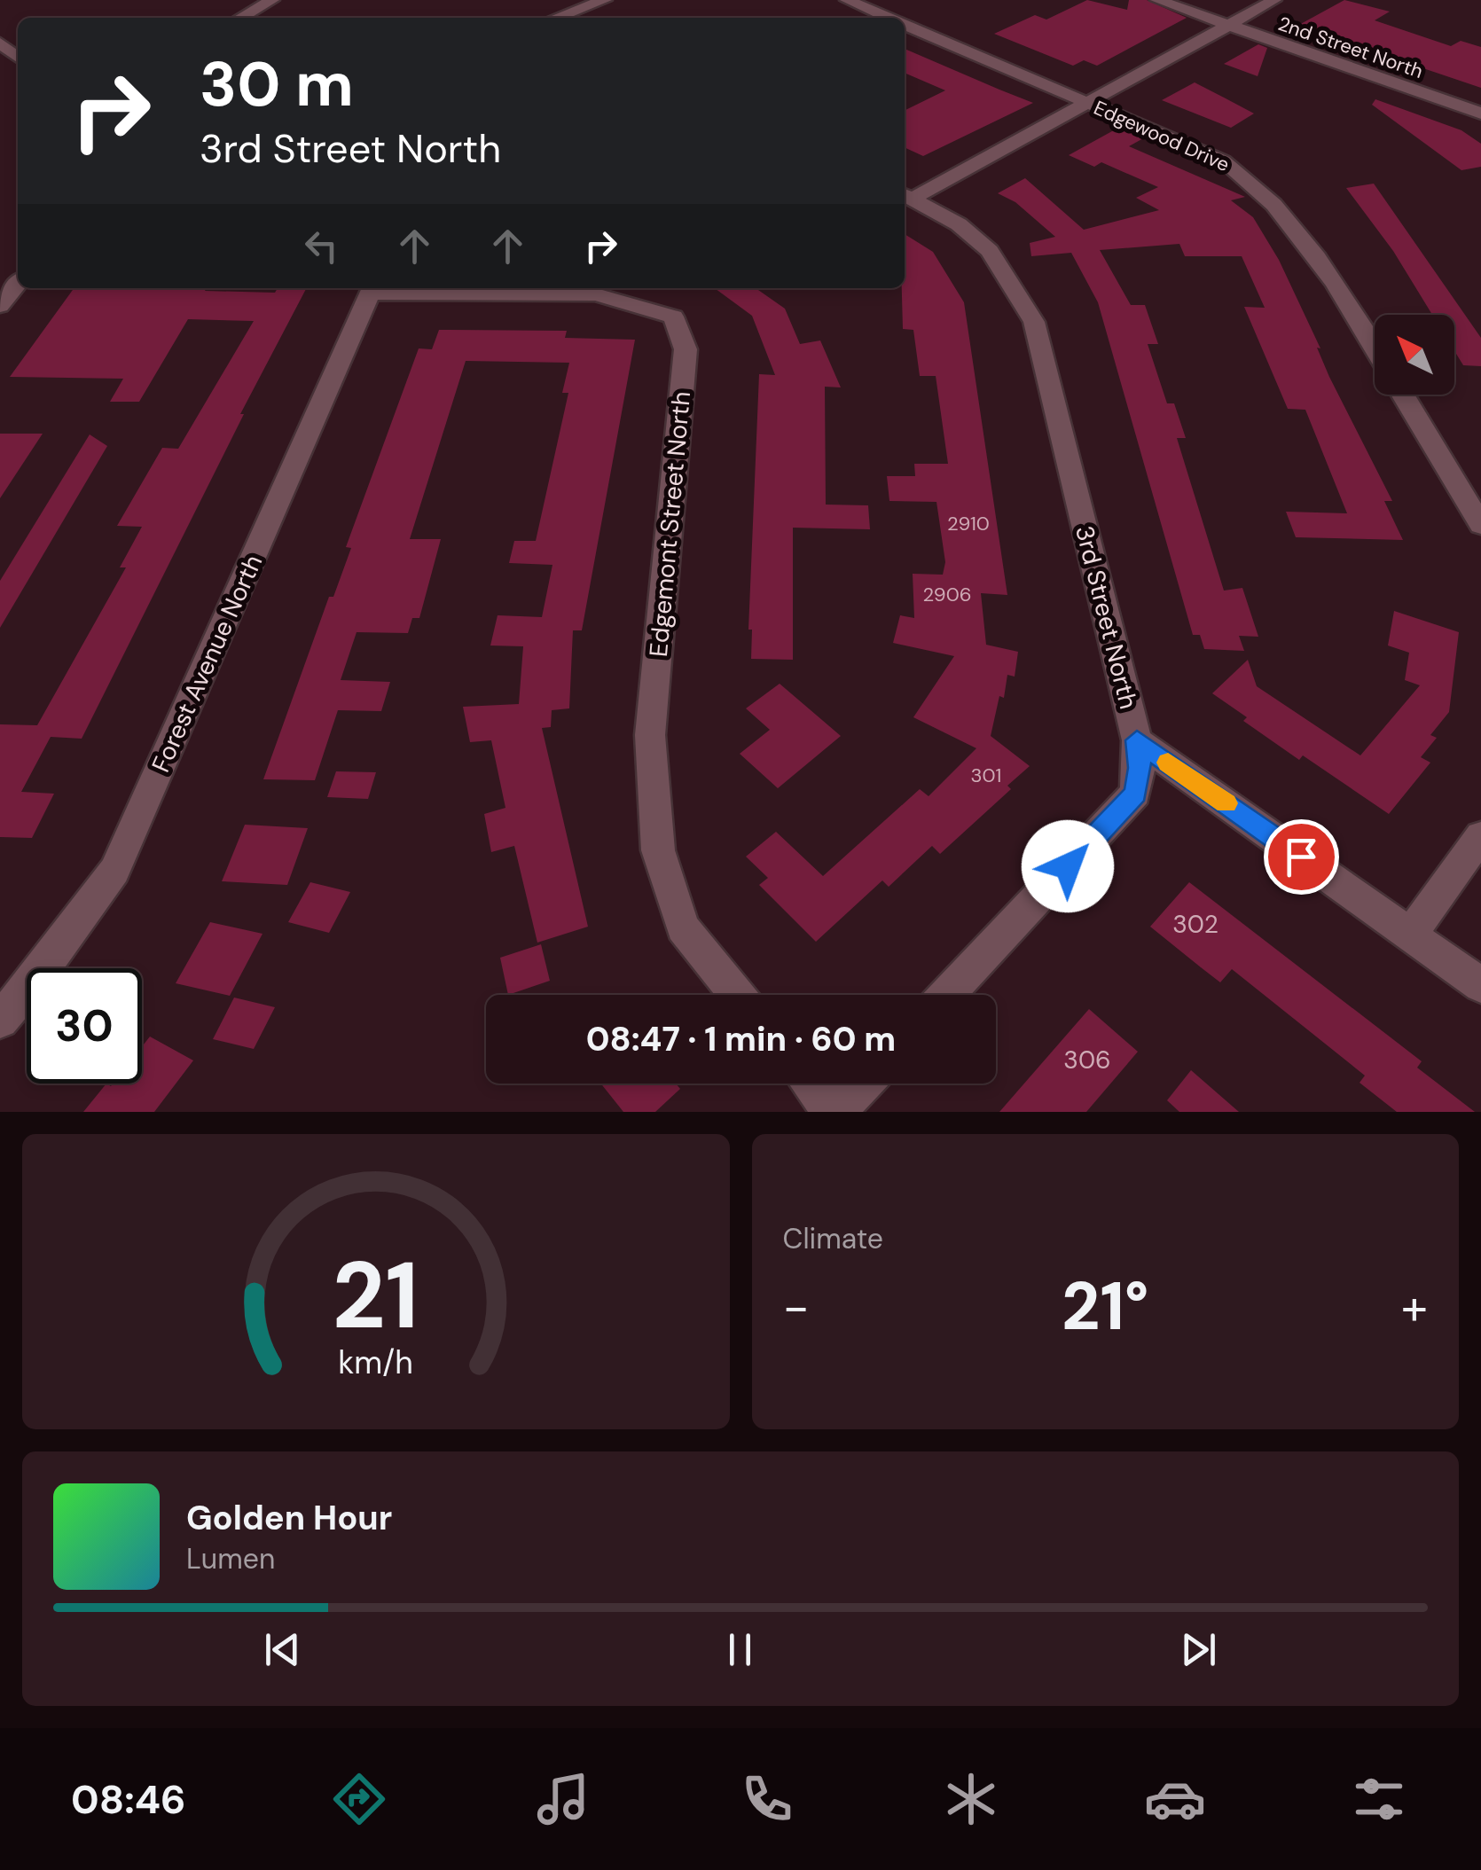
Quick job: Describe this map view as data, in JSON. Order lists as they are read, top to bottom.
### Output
{
  "streets": {
    "street": [
      "2nd Street North",
      "Edgewood Drive",
      "Edgemont Street North",
      "3rd Street North",
      "Forest Avenue North"
    ]
  },
  "crossings": [
    ["Edgemont Street North", "Forest Avenue North"]
  ],
  "house_numbers": [
    "2910",
    "2906",
    "301",
    "302",
    "306"
  ],
  "north": "top left",
  "page": {
    "turn": ["30 m", "3rd Street North"],
    "limit": "30",
    "trip": "08:47 · 1 min · 60 m",
    "tile": "Climate",
    "heat": ["−", "21°", "+"],
    "song": ["Golden Hour", "Lumen"],
    "tabs": "08:46",
    "gauge": ["21", "km/h"]
  }
}
